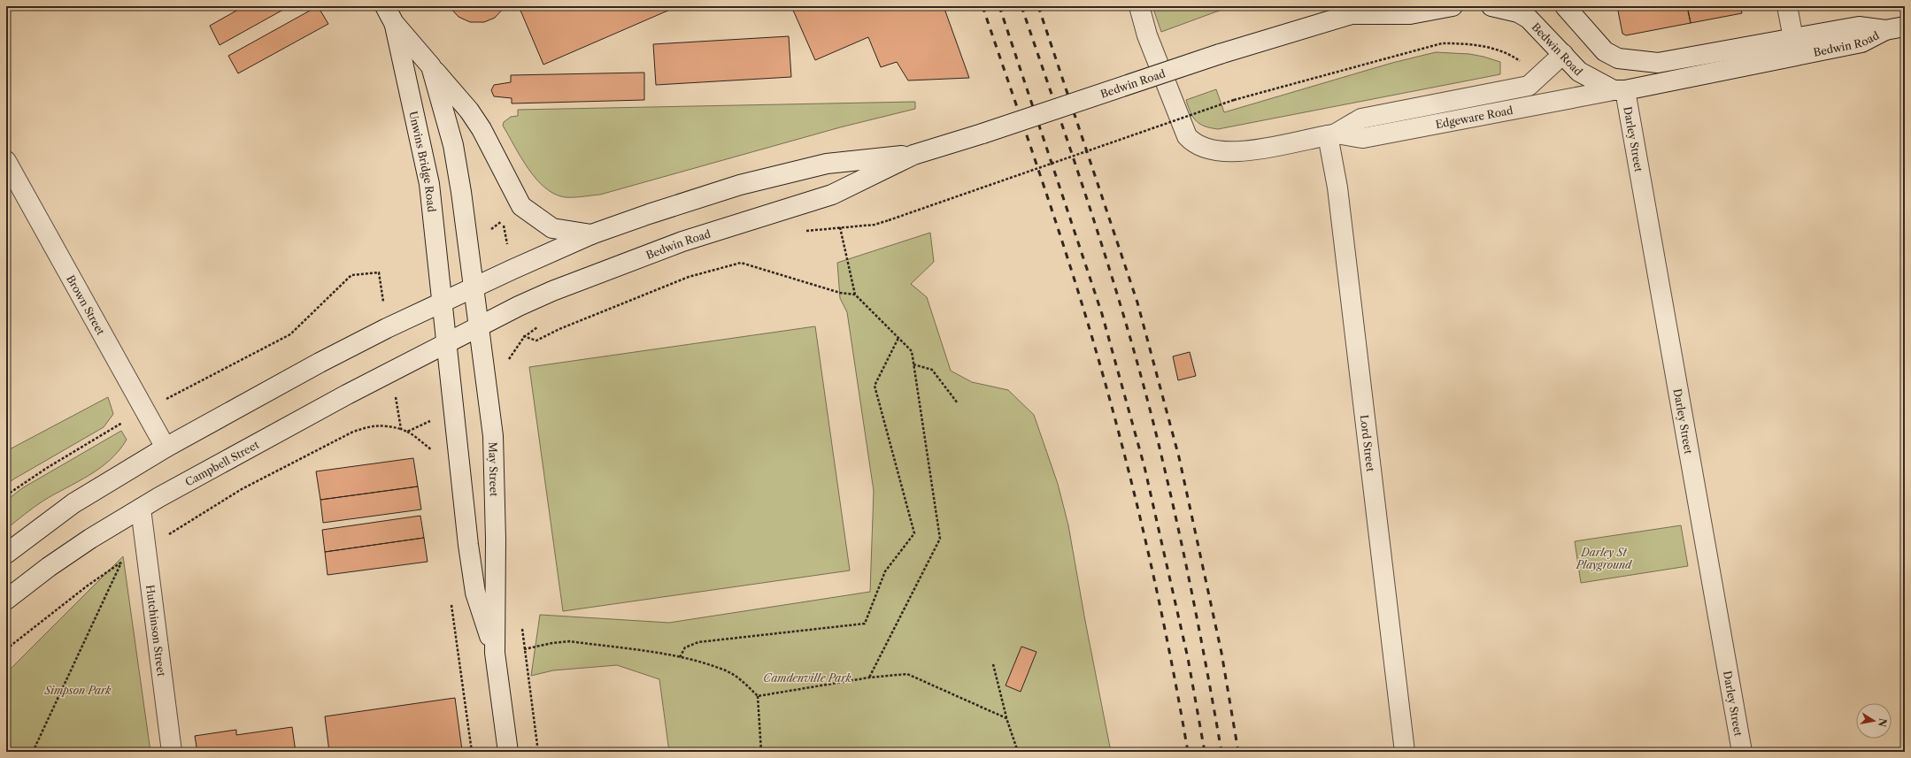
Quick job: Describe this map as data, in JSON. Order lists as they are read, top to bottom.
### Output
{
  "streets": {
    "main road": [
      "Bedwin Road",
      "Edgeware Road",
      "Darley Street",
      "Unwins Bridge Road",
      "Brown Street",
      "Lord Street",
      "Campbell Street",
      "May Street",
      "Hutchinson Street"
    ]
  },
  "crossings": [
    ["Bedwin Road", "Edgeware Road"],
    ["Bedwin Road", "Darley Street"],
    ["Bedwin Road", "Unwins Bridge Road"],
    ["Bedwin Road", "Campbell Street"],
    ["Bedwin Road", "May Street"],
    ["Edgeware Road", "Darley Street"],
    ["Edgeware Road", "Lord Street"],
    ["Unwins Bridge Road", "May Street"],
    ["Campbell Street", "May Street"],
    ["Campbell Street", "Hutchinson Street"]
  ],
  "parks": ["Darley St Playground", "Camdenville Park", "Simpson Park"],
  "north": "right"
}
